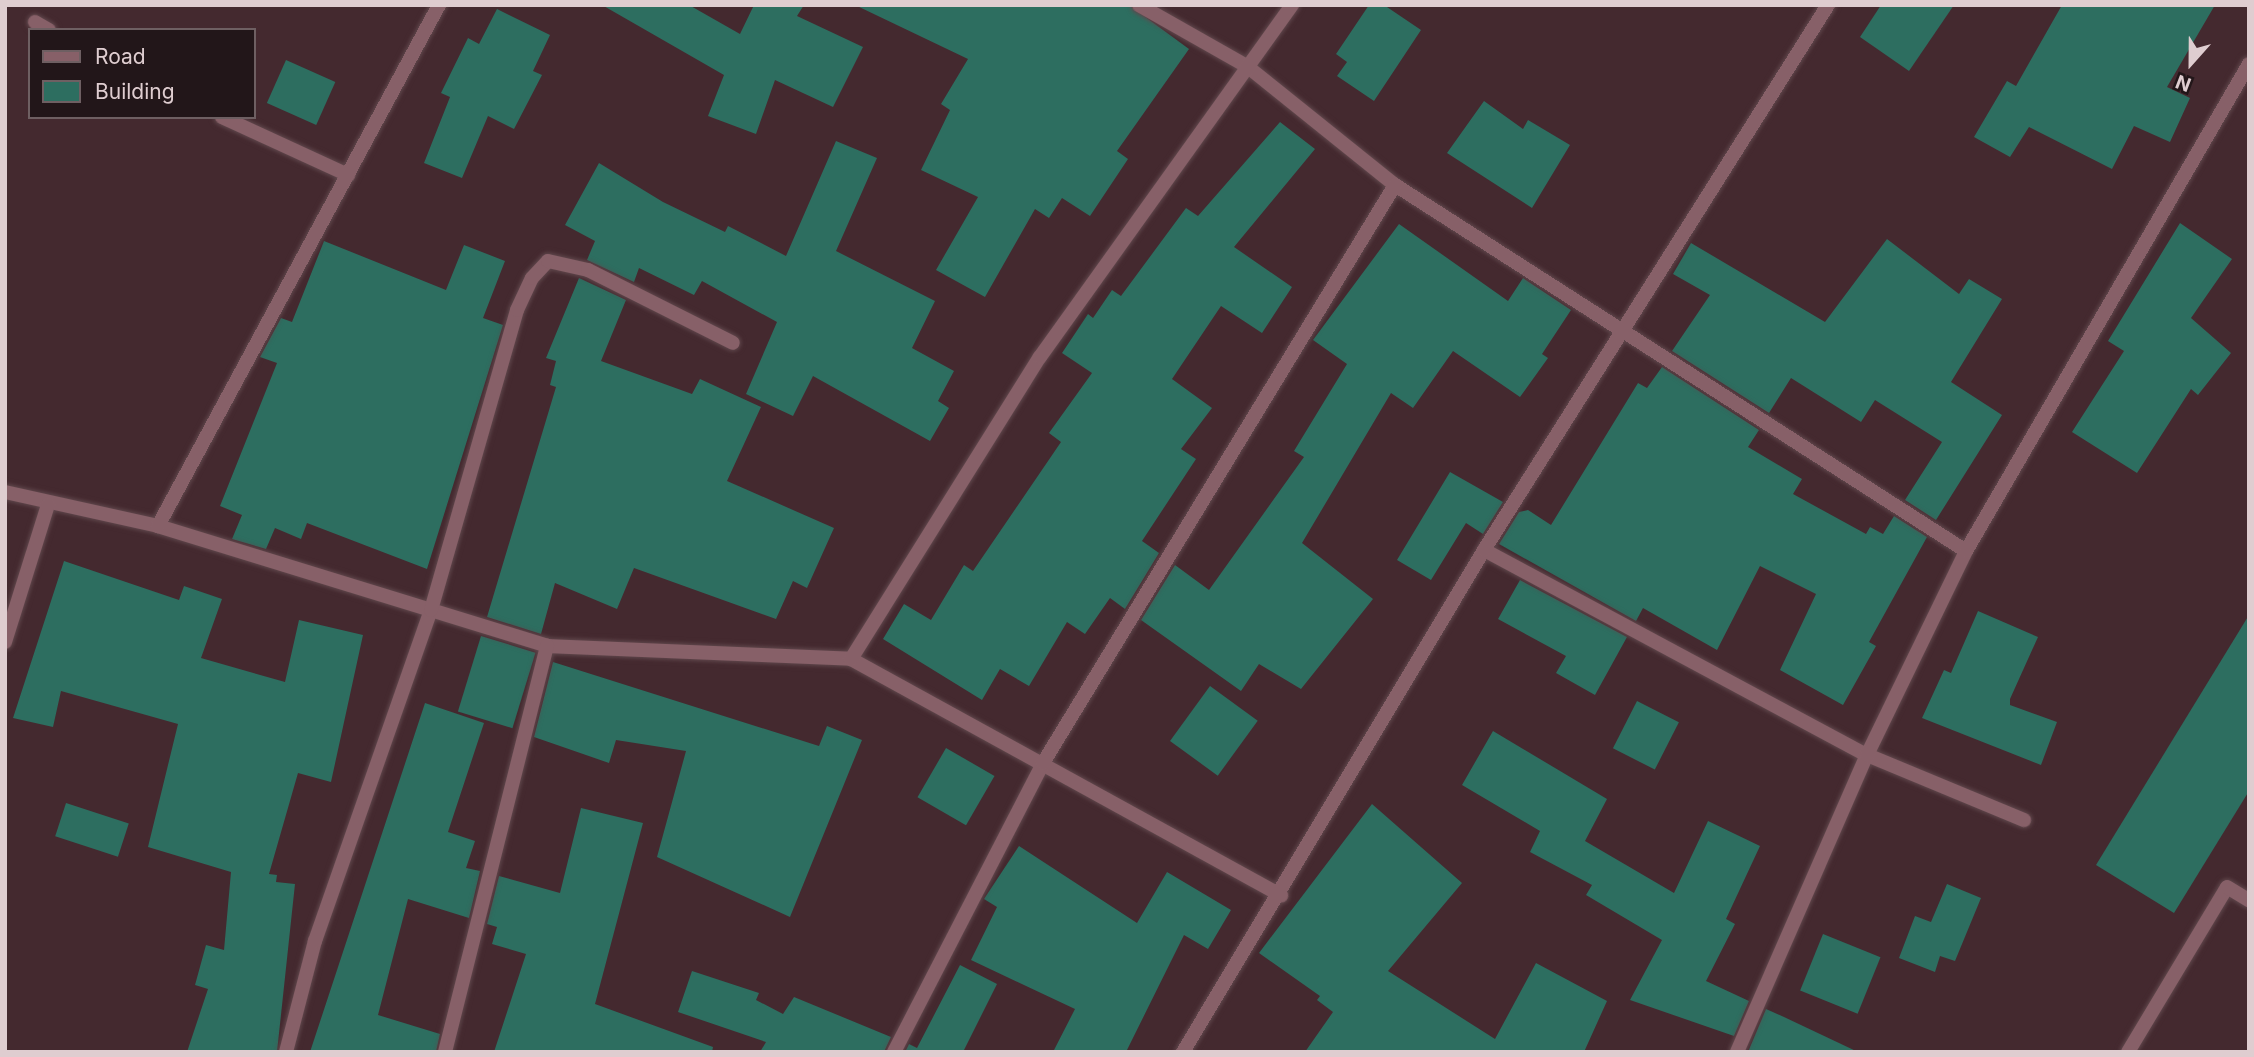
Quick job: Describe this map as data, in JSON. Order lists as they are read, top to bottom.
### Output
{
  "legend": ["Road", "Building"],
  "north": "bottom"
}
